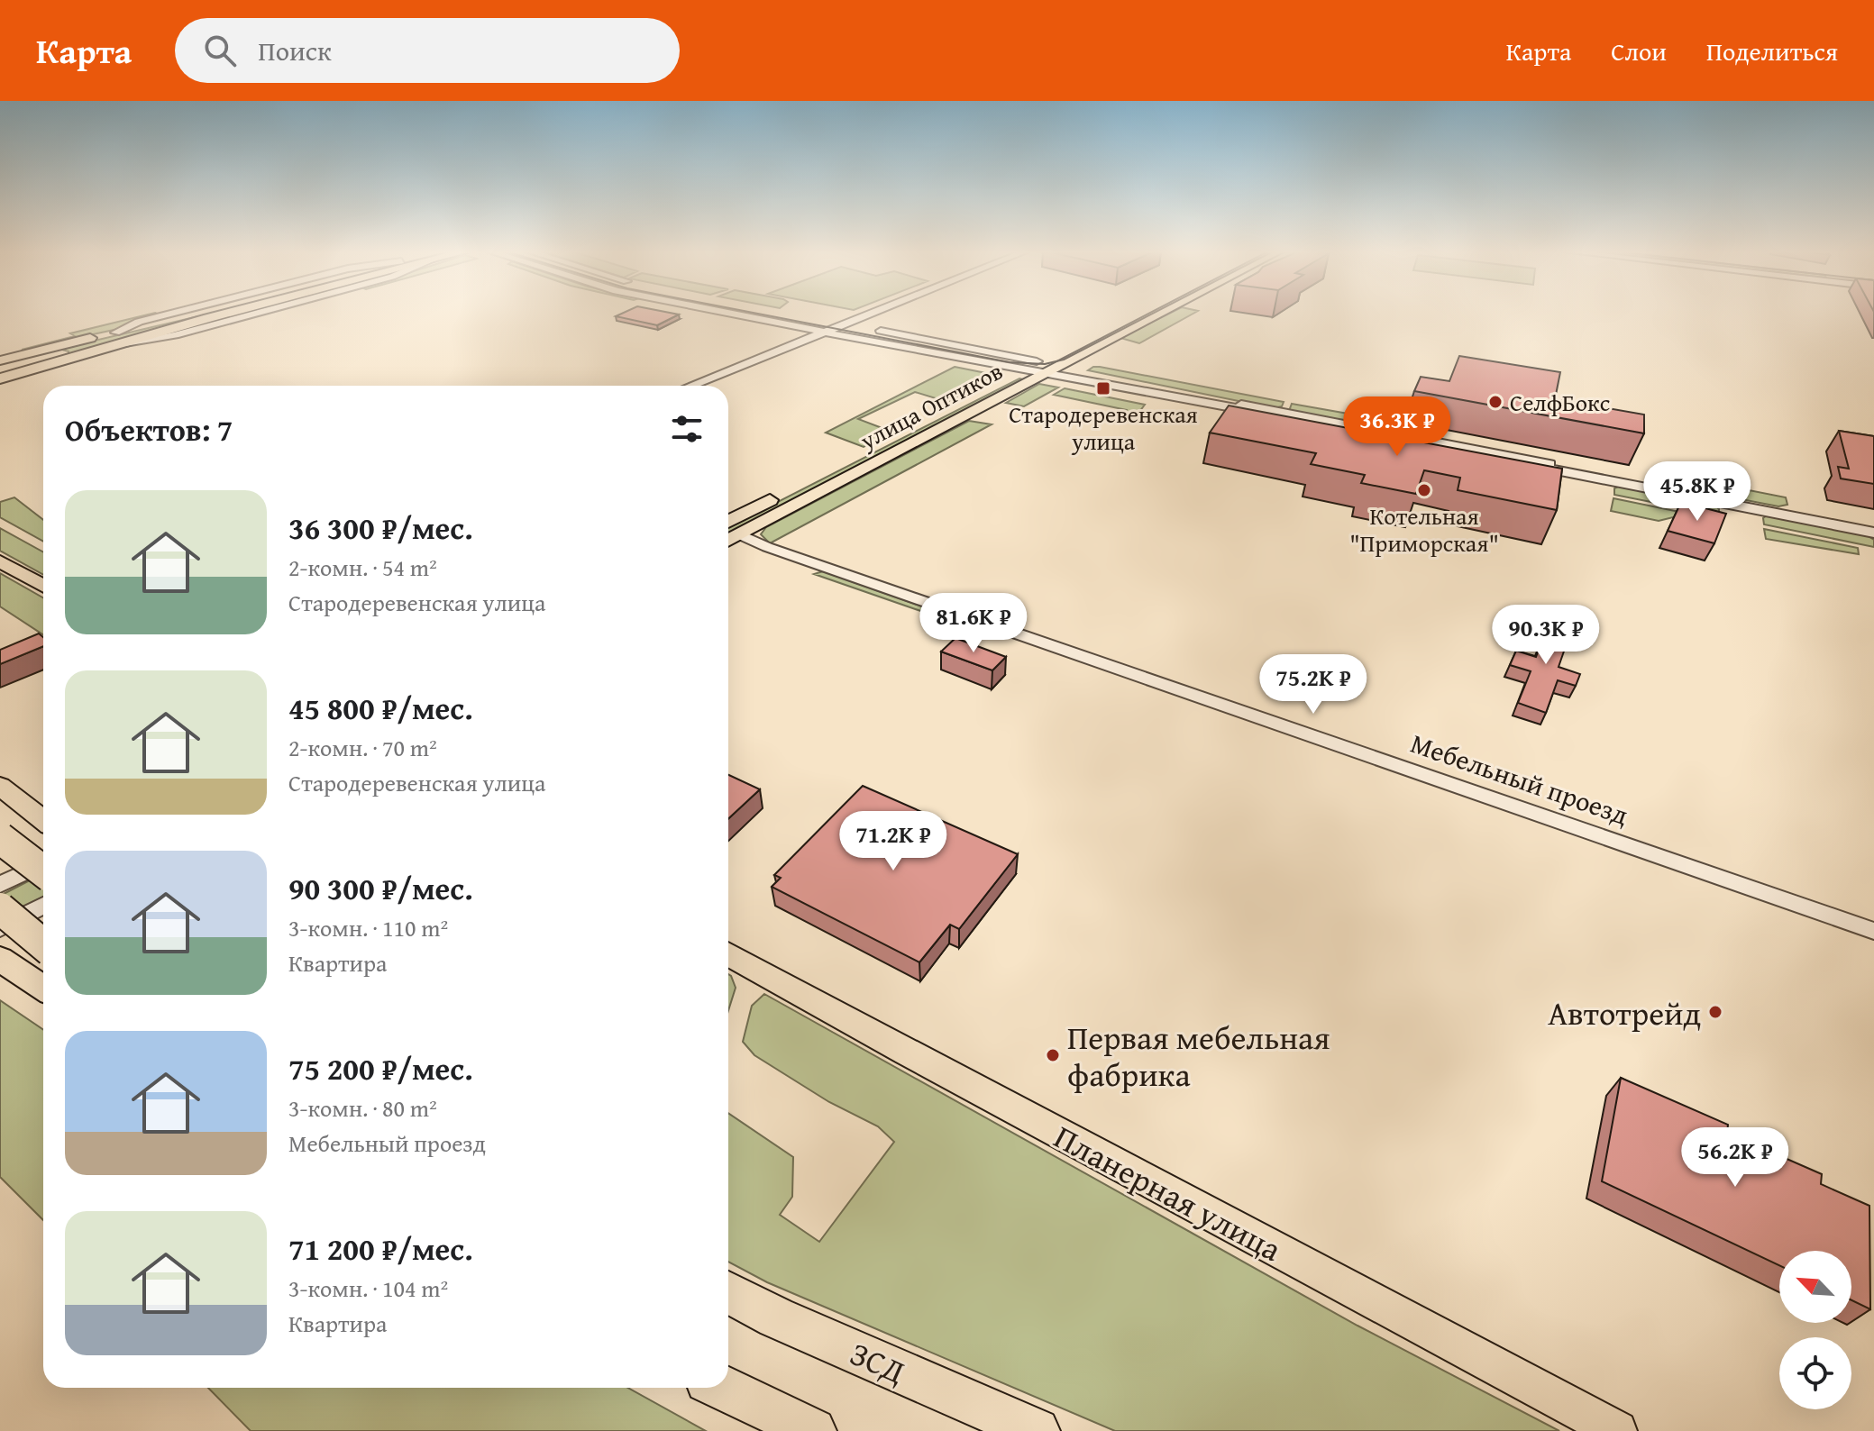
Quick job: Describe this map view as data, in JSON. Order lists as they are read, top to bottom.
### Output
{
  "streets": {
    "highway": ["ЗСД"],
    "main road": ["улица Оптиков", "Планерная улица"],
    "street": ["Мебельный проезд"]
  },
  "crossings": [
    ["улица Оптиков", "Мебельный проезд"]
  ],
  "places": {
    "transit": ["Стародеревенская улица"],
    "other": [
      "СелфБокс",
      "Котельная \"Приморская\"",
      "Автотрейд",
      "Первая мебельная фабрика"
    ]
  },
  "north": "top left",
  "page": {
    "header": "Карта",
    "search": "Поиск",
    "nav": ["Карта", "Слои", "Поделиться"],
    "heading": "Объектов: 7",
    "price": [
      "36.3K ₽",
      "45.8K ₽",
      "81.6K ₽",
      "90.3K ₽",
      "75.2K ₽",
      "71.2K ₽",
      "56.2K ₽"
    ],
    "list": [
      {
        "name": "36 300 ₽/мес.",
        "note": "2-комн. · 54 m² · Стародеревенская улица"
      },
      {
        "name": "45 800 ₽/мес.",
        "note": "2-комн. · 70 m² · Стародеревенская улица"
      },
      {
        "name": "90 300 ₽/мес.",
        "note": "3-комн. · 110 m² · Квартира"
      },
      {
        "name": "75 200 ₽/мес.",
        "note": "3-комн. · 80 m² · Мебельный проезд"
      },
      {
        "name": "71 200 ₽/мес.",
        "note": "3-комн. · 104 m² · Квартира"
      }
    ]
  }
}
